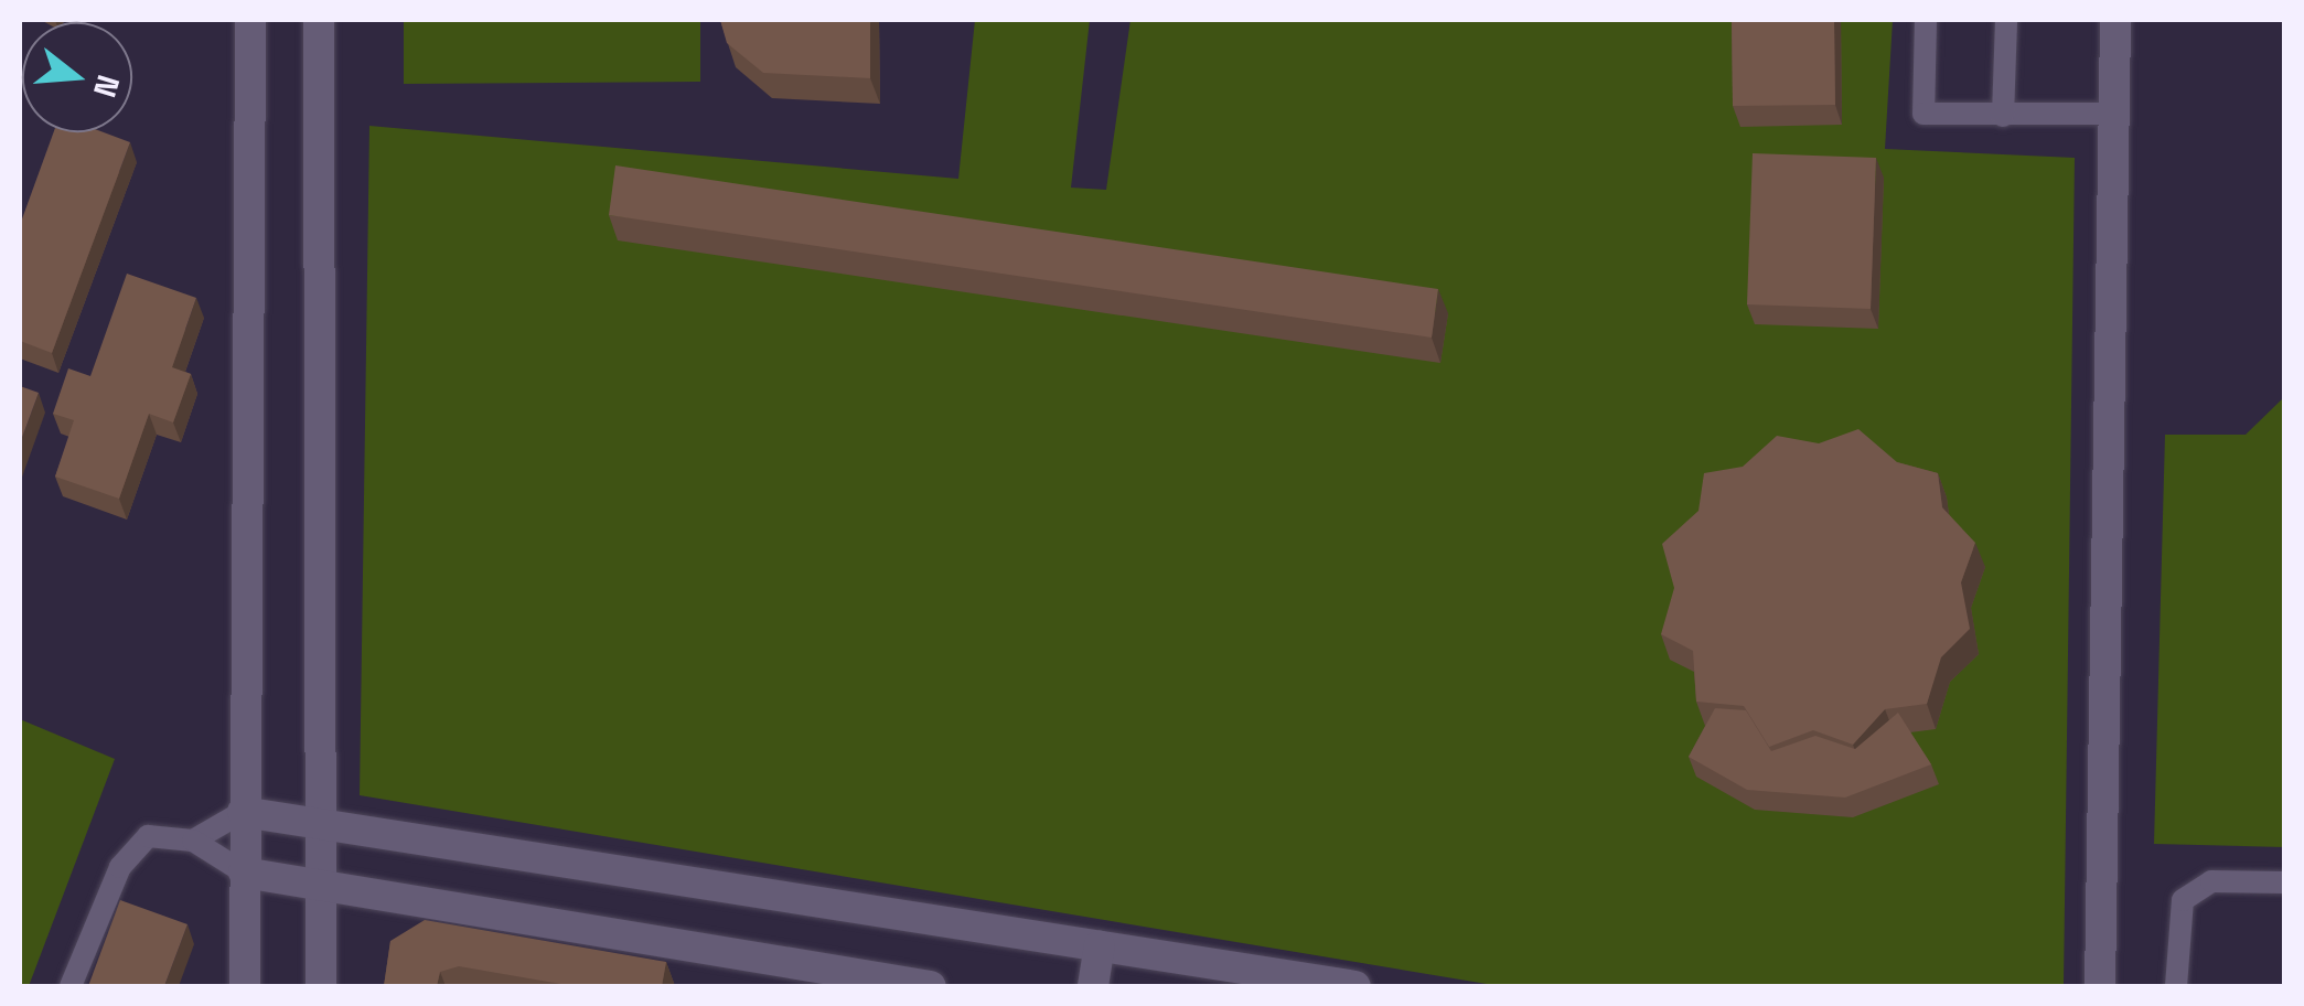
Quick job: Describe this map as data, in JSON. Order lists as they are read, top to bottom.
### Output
{
  "north": "right"
}
